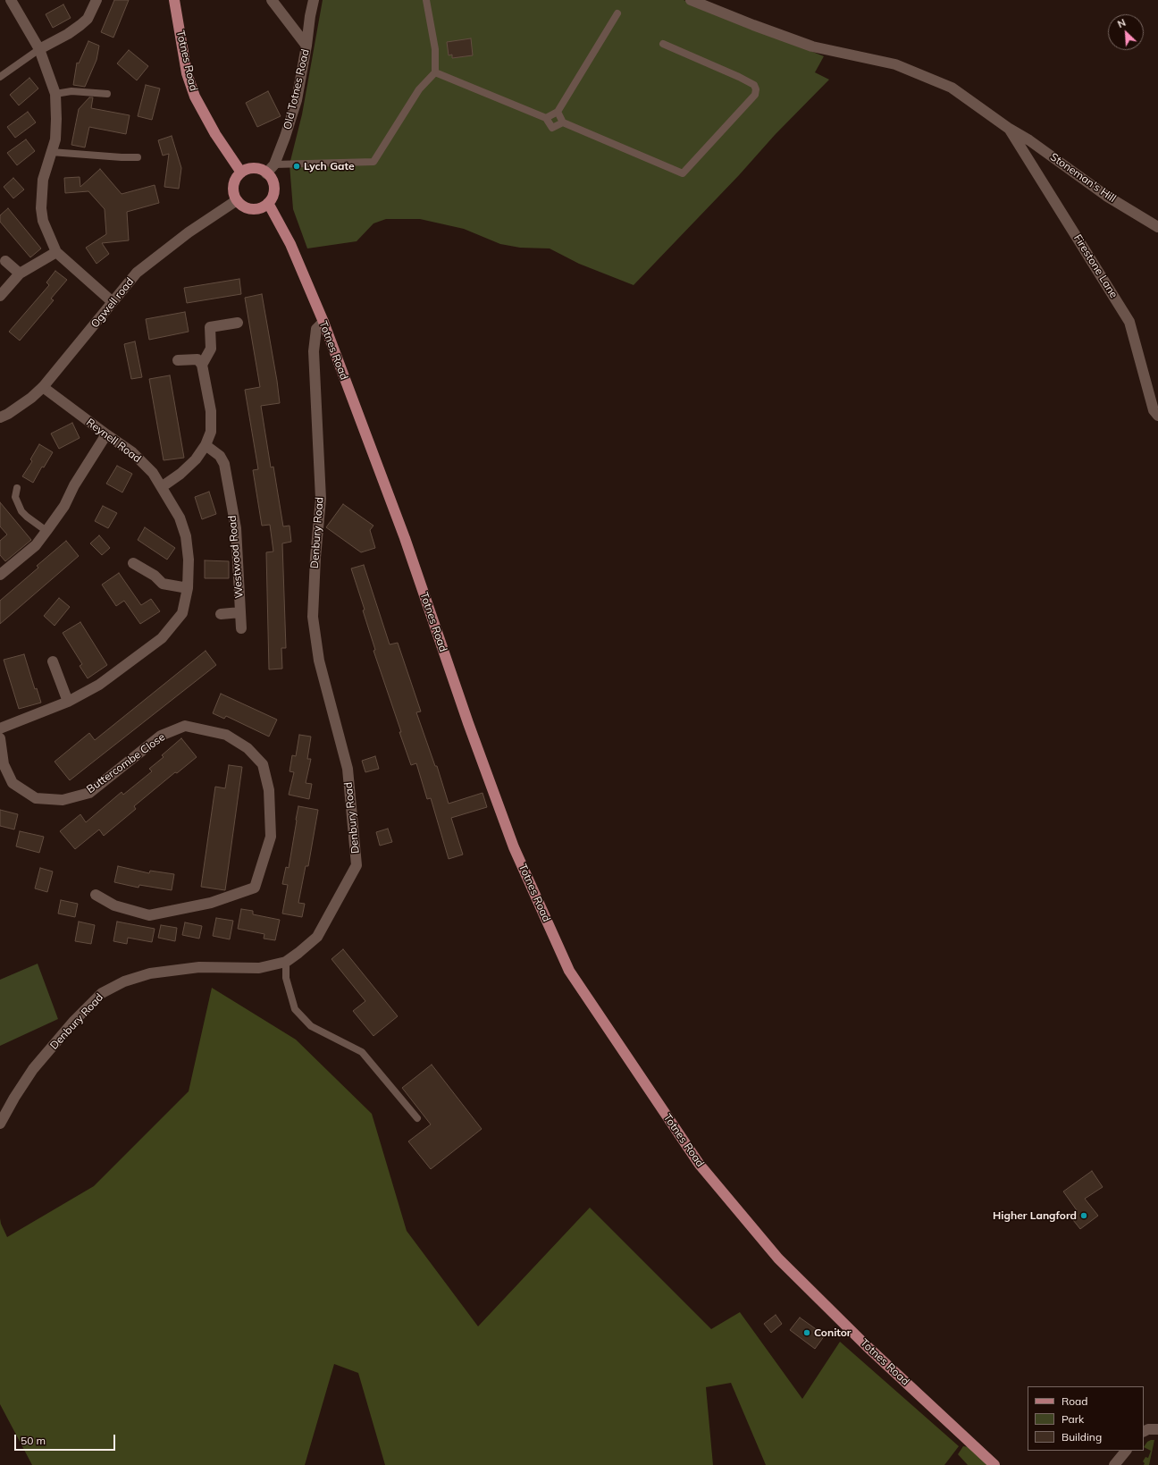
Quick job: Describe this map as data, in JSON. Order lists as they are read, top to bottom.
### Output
{
  "streets": {
    "main road": ["Totnes Road"],
    "street": [
      "Old Totnes Road",
      "Stoneman's Hill",
      "Firestone Lane",
      "Ogwell road",
      "Reynell Road",
      "Denbury Road",
      "Westwood Road",
      "Buttercombe Close"
    ]
  },
  "crossings": [
    ["Totnes Road", "Old Totnes Road"],
    ["Totnes Road", "Ogwell road"],
    ["Totnes Road", "Denbury Road"],
    ["Old Totnes Road", "Ogwell road"],
    ["Stoneman's Hill", "Firestone Lane"],
    ["Ogwell road", "Reynell Road"]
  ],
  "places": ["Lych Gate", "Higher Langford", "Conitor"],
  "legend": ["Road", "Park", "Building"],
  "scale_bar": "50 m",
  "north": "top left"
}
